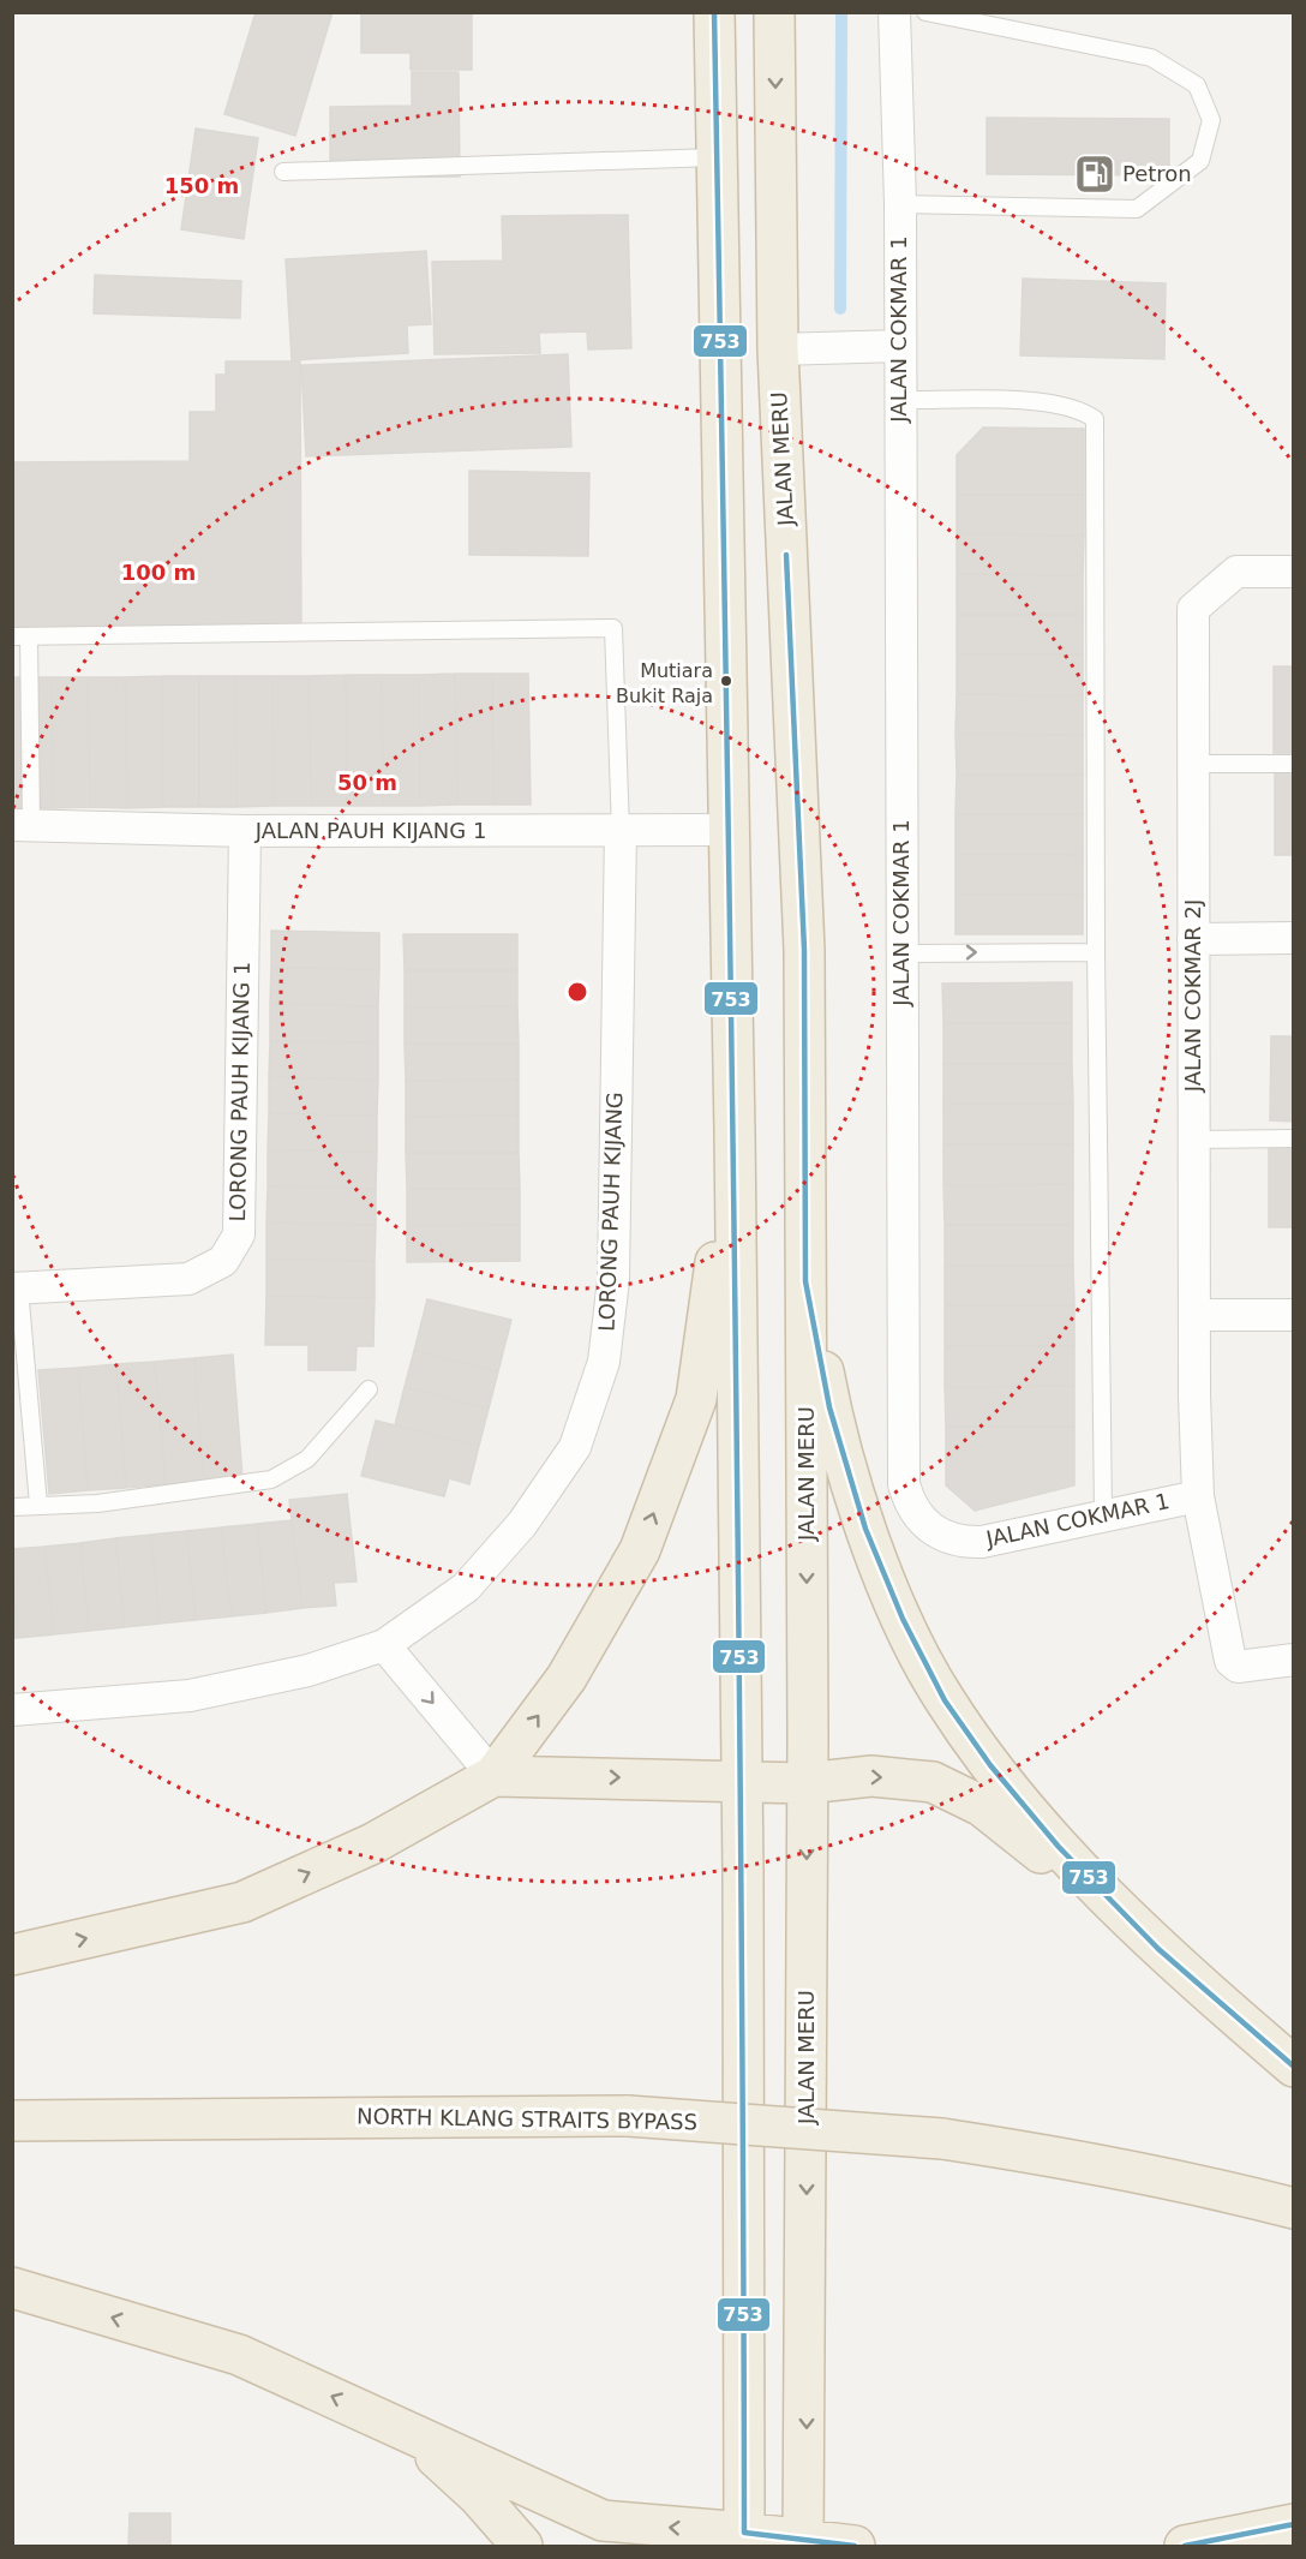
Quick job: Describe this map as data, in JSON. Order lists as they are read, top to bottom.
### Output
{
  "streets": {
    "highway": ["JALAN MERU", "NORTH KLANG STRAITS BYPASS"],
    "street": [
      "JALAN COKMAR 1",
      "JALAN PAUH KIJANG 1",
      "JALAN COKMAR 2J",
      "LORONG PAUH KIJANG 1",
      "LORONG PAUH KIJANG"
    ]
  },
  "crossings": [
    ["JALAN COKMAR 1", "JALAN COKMAR 2J"],
    ["JALAN PAUH KIJANG 1", "LORONG PAUH KIJANG 1"],
    ["JALAN PAUH KIJANG 1", "LORONG PAUH KIJANG"]
  ],
  "places": {
    "fuel station": ["Petron"],
    "other": ["Mutiara Bukit Raja"]
  },
  "lines": ["transit line 753"],
  "rings": ["150 m", "100 m", "50 m"]
}
